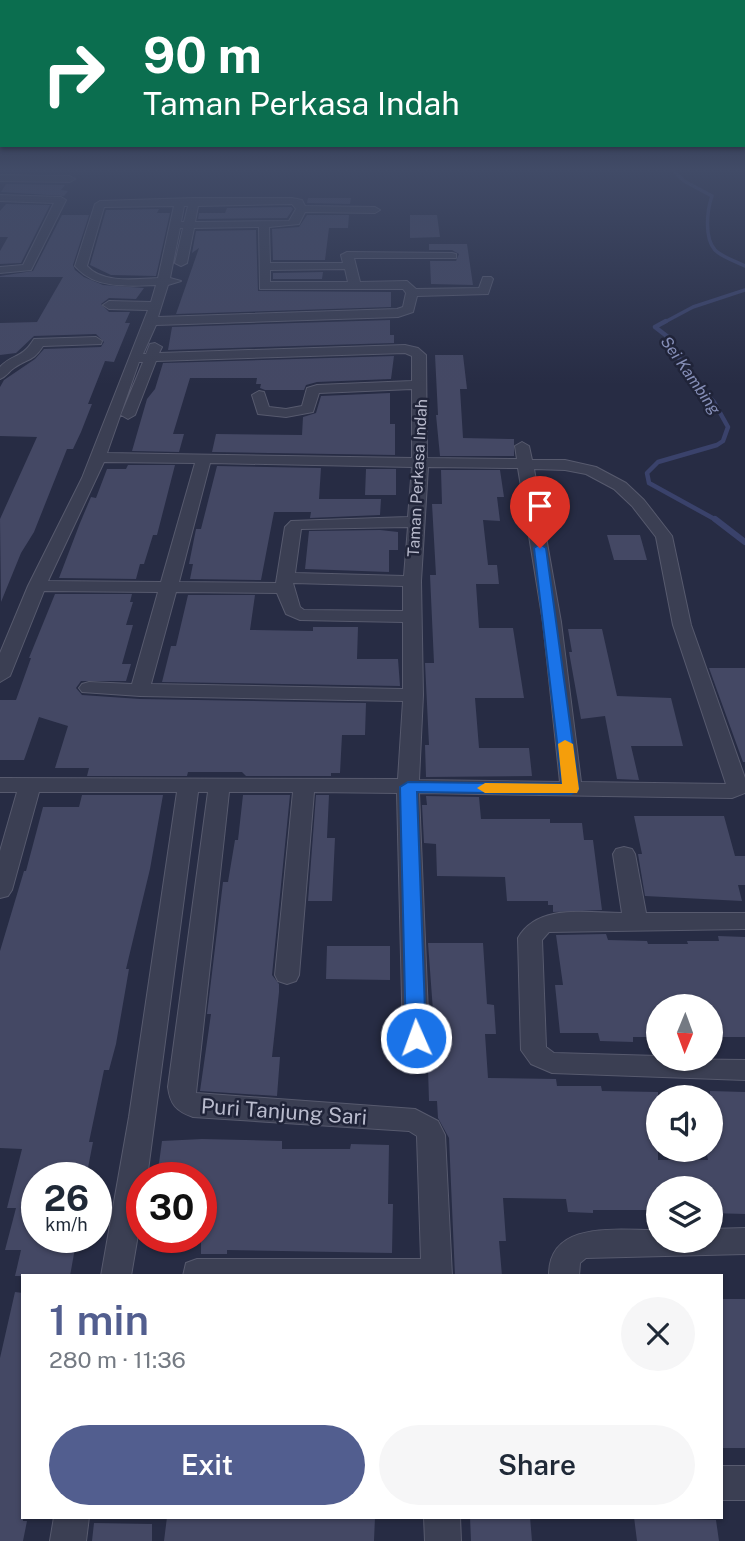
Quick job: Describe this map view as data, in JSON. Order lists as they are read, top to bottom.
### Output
{
  "streets": {
    "street": ["Taman Perkasa Indah", "Puri Tanjung Sari"]
  },
  "water": ["Sei Kambing"],
  "north": "bottom",
  "page": {
    "turn": ["90 m", "Taman Perkasa Indah"],
    "speed": "26 km/h",
    "limit": "30",
    "heading": ["1 min", "280 m · 11:36"],
    "buttons": ["Exit", "Share"]
  }
}
